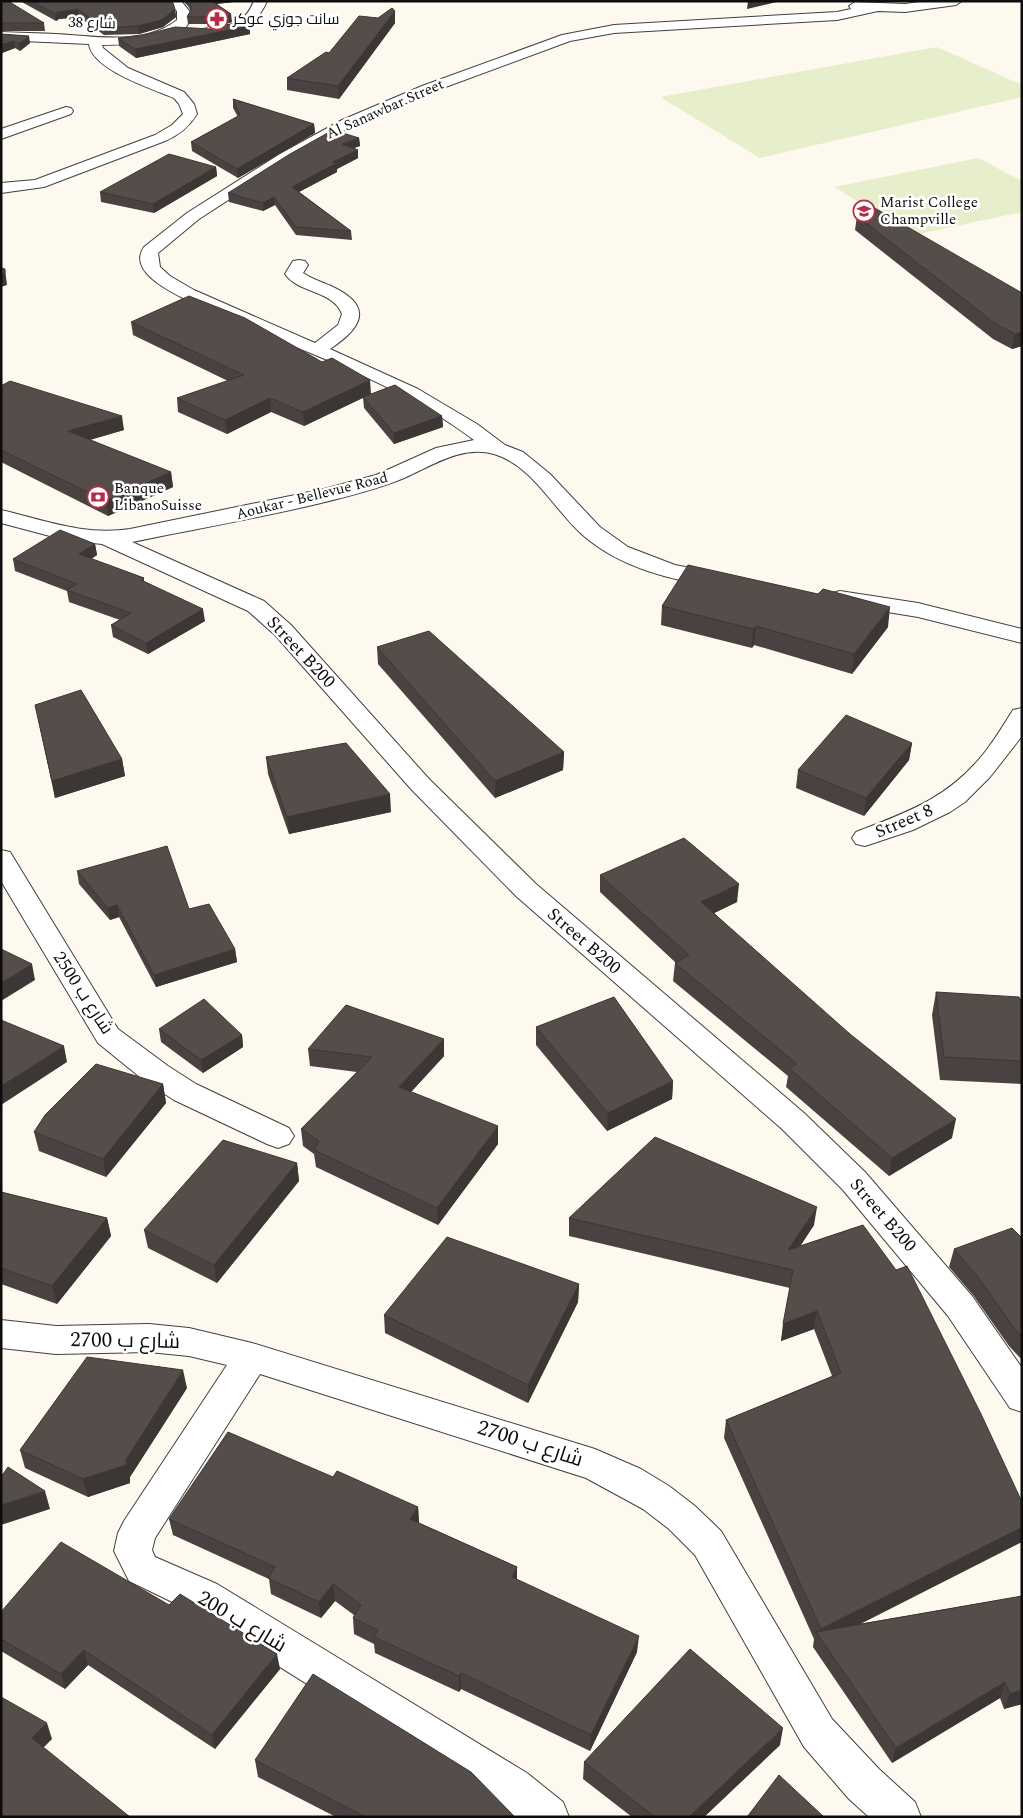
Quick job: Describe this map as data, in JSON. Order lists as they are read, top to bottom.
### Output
{
  "streets": {
    "street": [
      "شارع 38",
      "Al Sanawbar Street",
      "Aoukar - Bellevue Road",
      "Street B200",
      "Street 8",
      "شارع ب 2500",
      "شارع ب 2700",
      "شارع ب 200"
    ]
  },
  "crossings": [
    ["Al Sanawbar Street", "Aoukar - Bellevue Road"],
    ["Aoukar - Bellevue Road", "Street B200"],
    ["شارع ب 2700", "شارع ب 200"]
  ],
  "places": {
    "pharmacy": ["سانت جوزي عوكر"],
    "school or university": ["Marist College Champville"],
    "bank": ["Banque LibanoSuisse"]
  }
}
